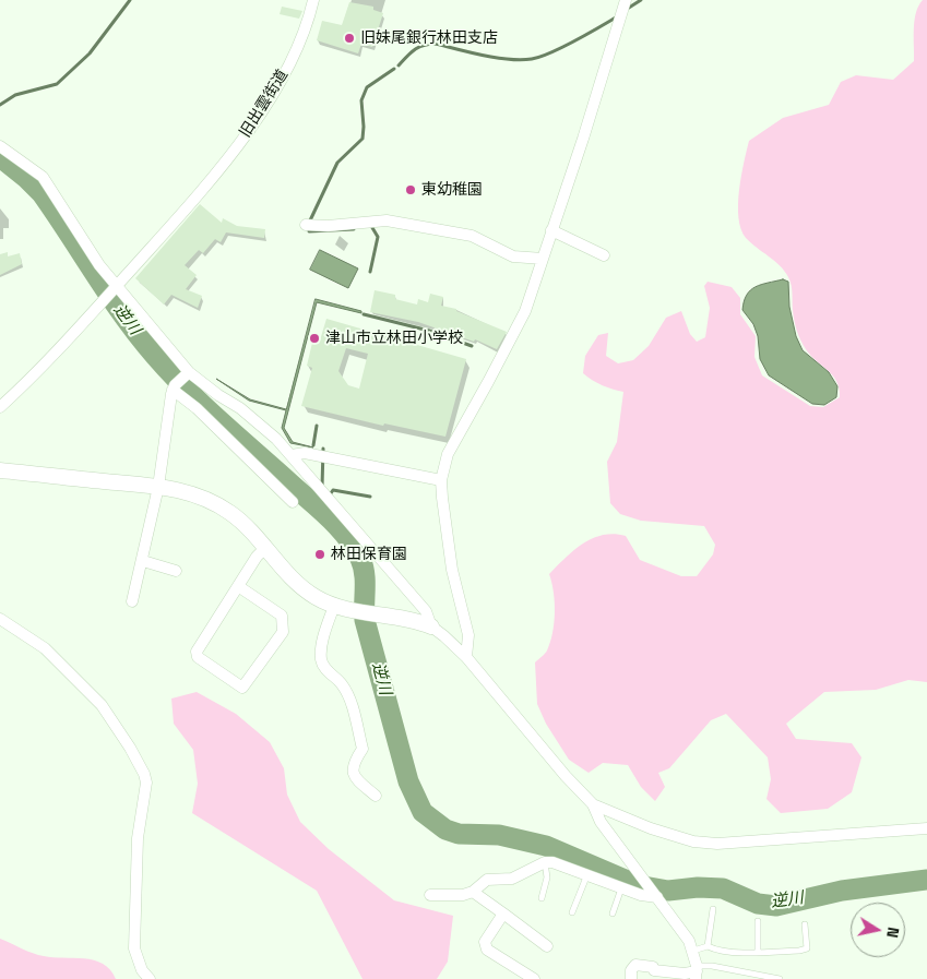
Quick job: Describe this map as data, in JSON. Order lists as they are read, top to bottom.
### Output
{
  "streets": {
    "street": ["旧出雲街道"]
  },
  "water": ["逆川"],
  "places": [
    "旧妹尾銀行林田支店",
    "東幼稚園",
    "津山市立林田小学校",
    "林田保育園"
  ],
  "north": "right"
}
